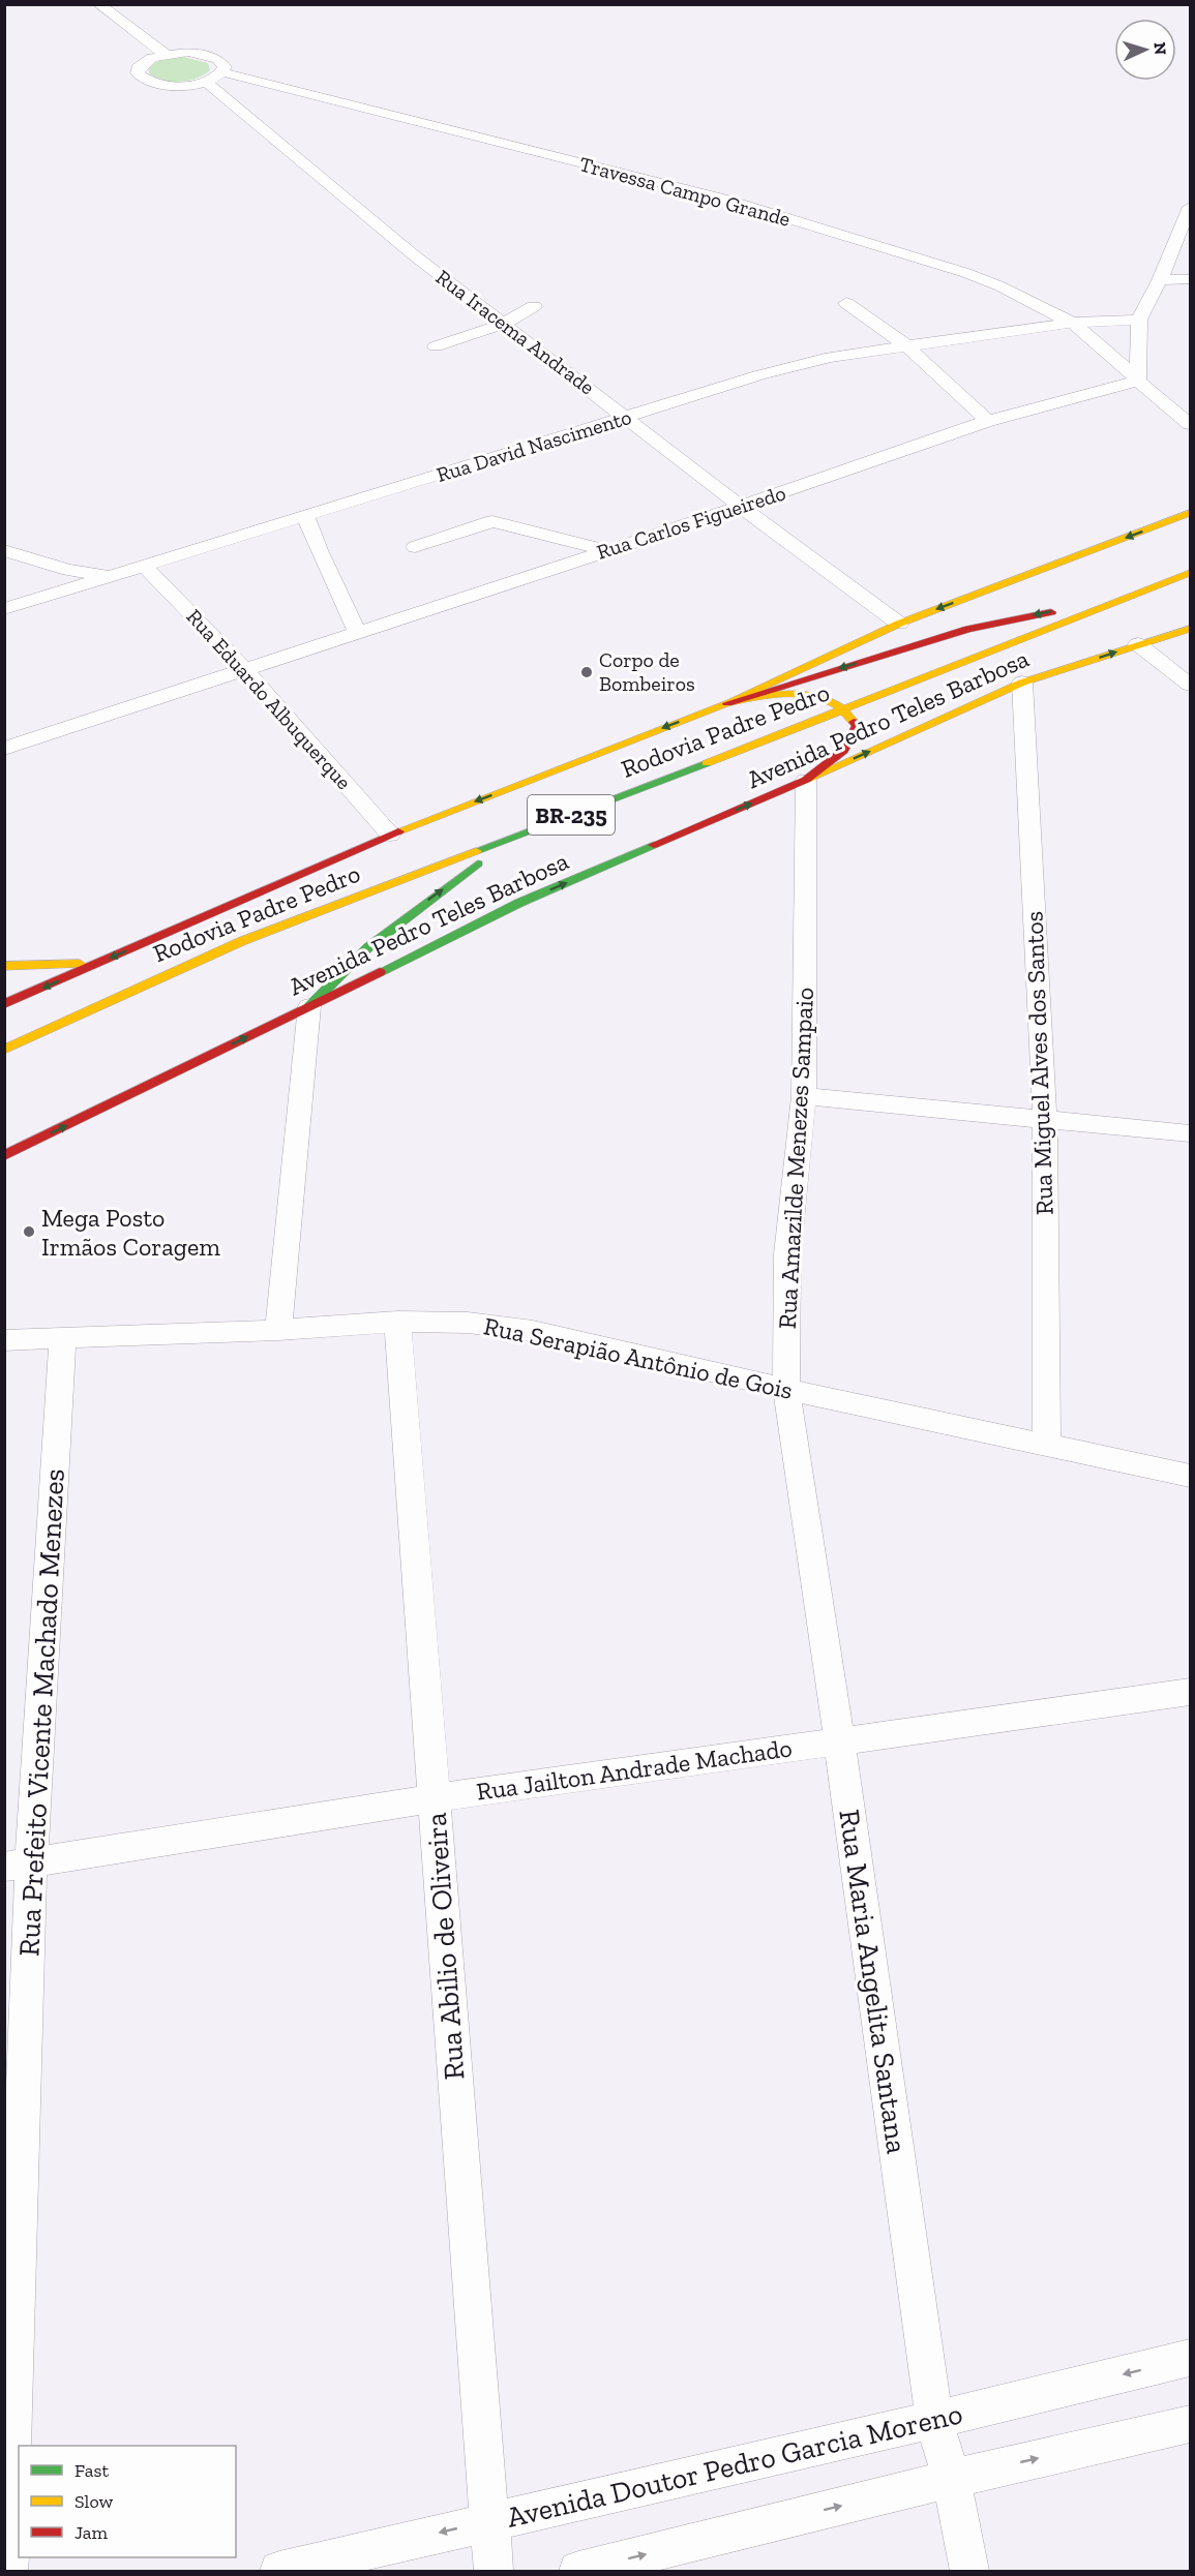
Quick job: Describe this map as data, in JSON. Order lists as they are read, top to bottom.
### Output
{
  "streets": {
    "main road": ["Avenida Pedro Teles Barbosa", "Rodovia Padre Pedro", "BR-235"],
    "street": [
      "Travessa Campo Grande",
      "Rua Iracema Andrade",
      "Rua David Nascimento",
      "Rua Carlos Figueiredo",
      "Rua Eduardo Albuquerque",
      "Rua Miguel Alves dos Santos",
      "Rua Amazilde Menezes Sampaio",
      "Rua Serapião Antônio de Gois",
      "Rua Prefeito Vicente Machado Menezes",
      "Rua Jailton Andrade Machado",
      "Rua Abilio de Oliveira",
      "Rua Maria Angelita Santana",
      "Avenida Doutor Pedro Garcia Moreno"
    ]
  },
  "crossings": [
    ["Travessa Campo Grande", "Rua David Nascimento"],
    ["Rua Iracema Andrade", "Rua David Nascimento"],
    ["Rua Iracema Andrade", "Rua Carlos Figueiredo"],
    ["Rua David Nascimento", "Rua Eduardo Albuquerque"],
    ["Rua Carlos Figueiredo", "Rua Eduardo Albuquerque"],
    ["Avenida Pedro Teles Barbosa", "Rua Miguel Alves dos Santos"],
    ["Avenida Pedro Teles Barbosa", "Rua Amazilde Menezes Sampaio"],
    ["Rua Miguel Alves dos Santos", "Rua Serapião Antônio de Gois"],
    ["Rua Amazilde Menezes Sampaio", "Rua Serapião Antônio de Gois"],
    ["Rua Amazilde Menezes Sampaio", "Rua Maria Angelita Santana"],
    ["Rua Serapião Antônio de Gois", "Rua Prefeito Vicente Machado Menezes"],
    ["Rua Serapião Antônio de Gois", "Rua Abilio de Oliveira"],
    ["Rua Serapião Antônio de Gois", "Rua Maria Angelita Santana"],
    ["Rua Prefeito Vicente Machado Menezes", "Rua Jailton Andrade Machado"],
    ["Rua Jailton Andrade Machado", "Rua Abilio de Oliveira"],
    ["Rua Jailton Andrade Machado", "Rua Maria Angelita Santana"],
    ["Rua Abilio de Oliveira", "Avenida Doutor Pedro Garcia Moreno"],
    ["Rua Maria Angelita Santana", "Avenida Doutor Pedro Garcia Moreno"]
  ],
  "places": ["Corpo de Bombeiros", "Mega Posto Irmãos Coragem"],
  "legend": ["Fast", "Slow", "Jam"],
  "north": "right"
}
